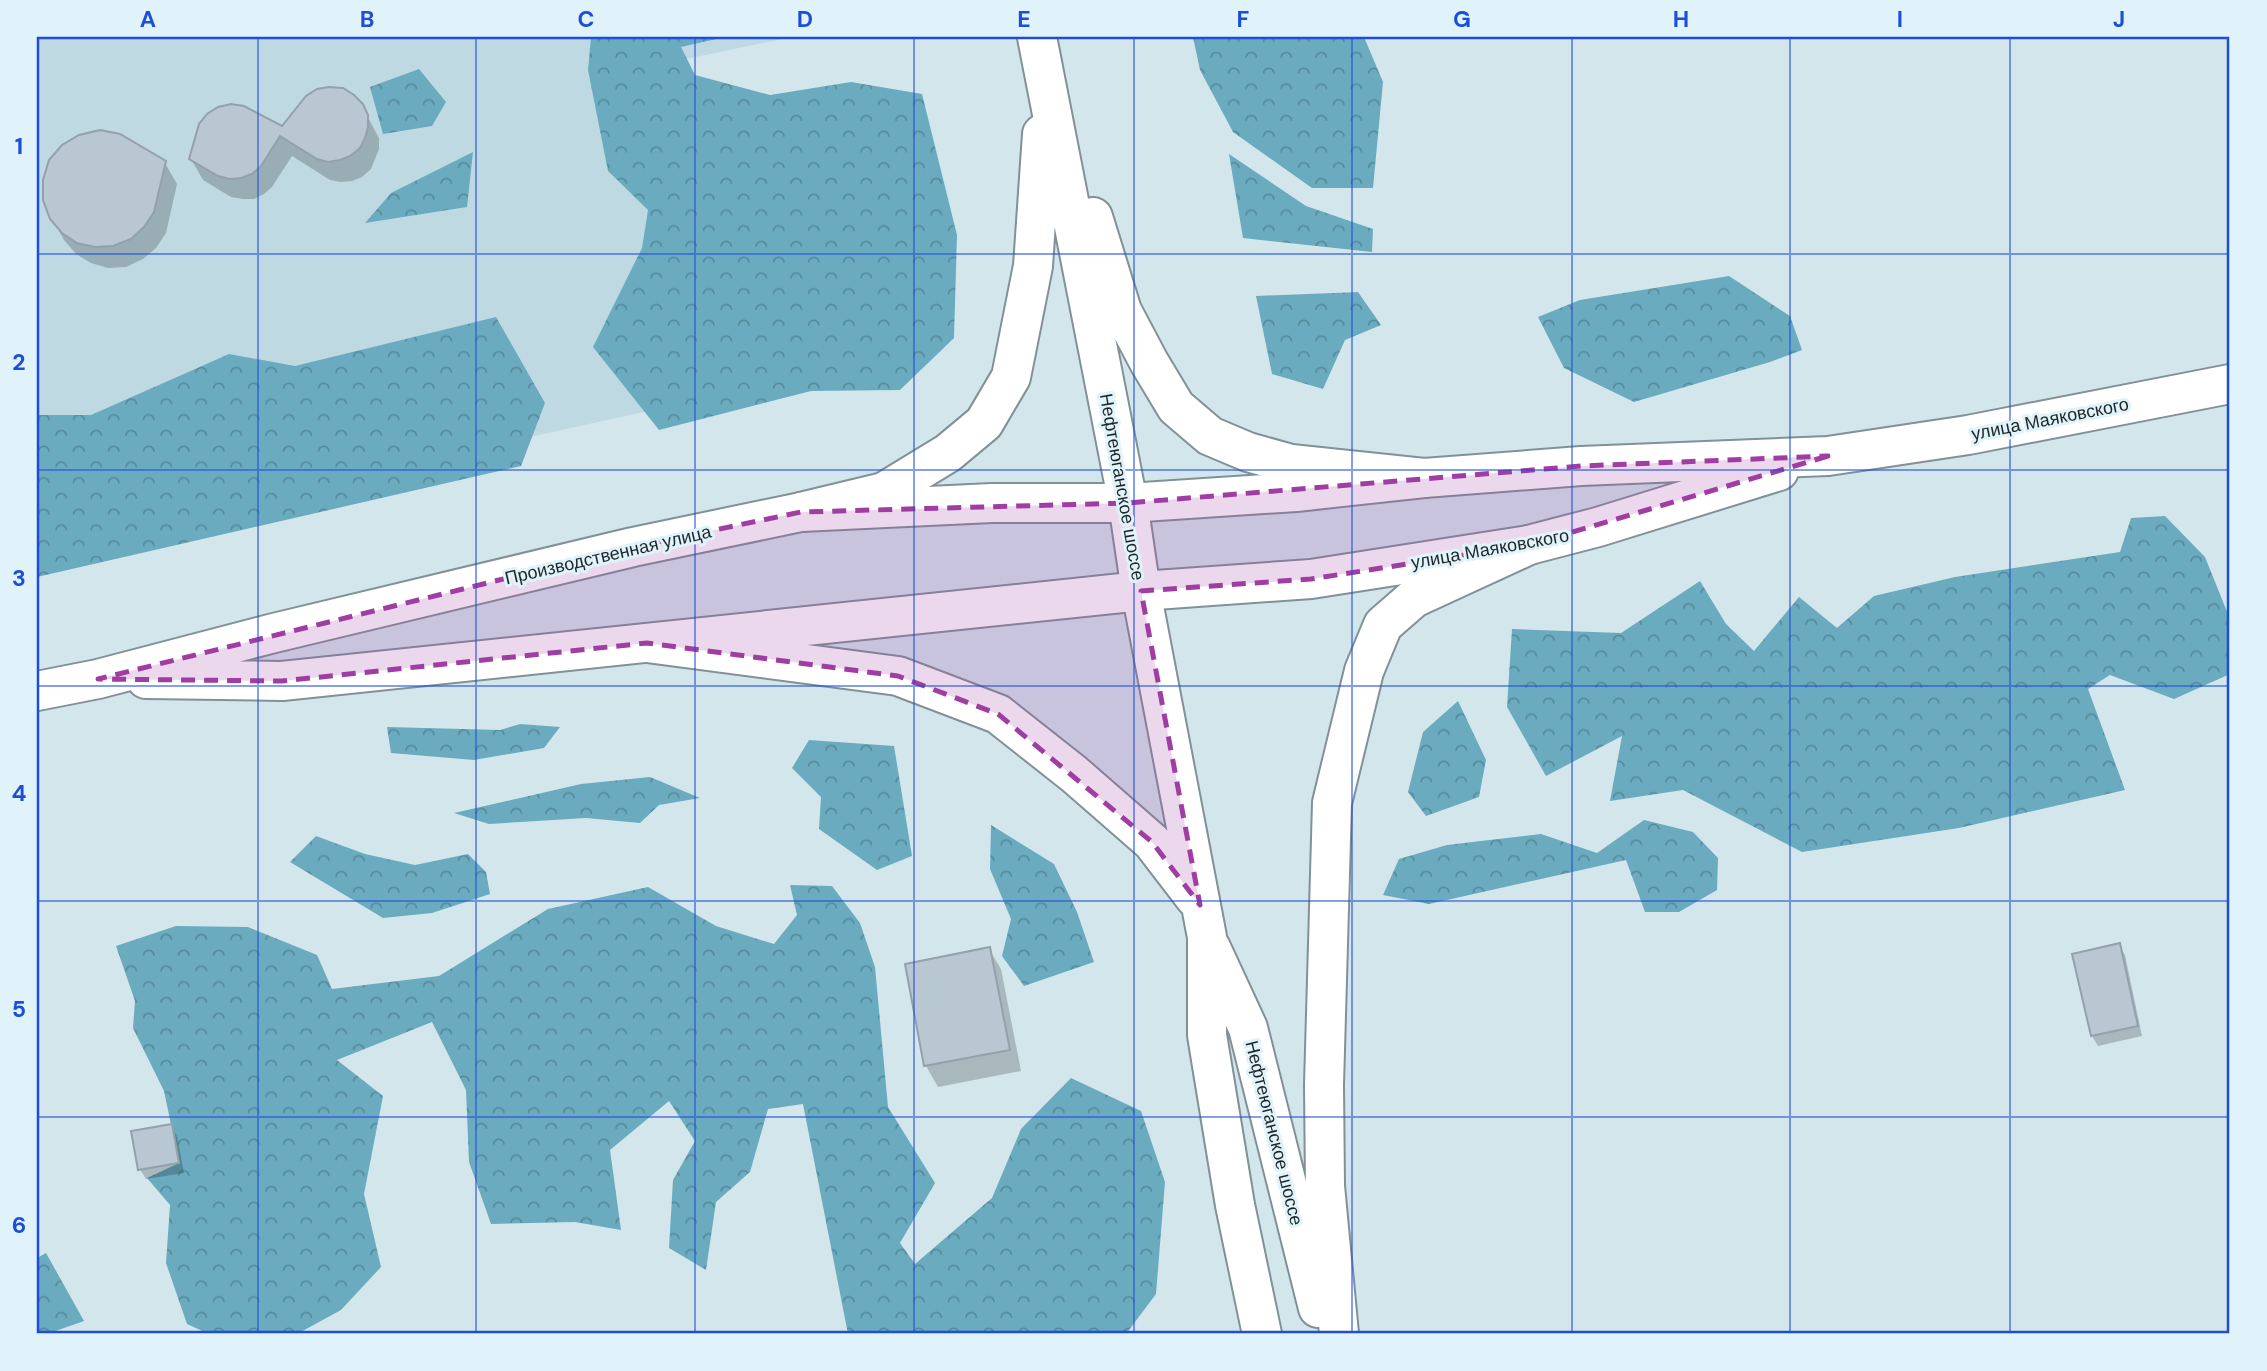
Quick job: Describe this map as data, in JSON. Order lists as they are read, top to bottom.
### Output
{
  "streets": {
    "main road": ["улица Маяковского", "Нефтеюганское шоссе", "Производственная улица"]
  },
  "crossings": [
    ["улица Маяковского", "Нефтеюганское шоссе"],
    ["улица Маяковского", "Производственная улица"],
    ["Нефтеюганское шоссе", "Производственная улица"]
  ],
  "grid": {
    "columns": [
      "A",
      "B",
      "C",
      "D",
      "E",
      "F",
      "G",
      "H",
      "I",
      "J"
    ],
    "rows": [
      "1",
      "2",
      "3",
      "4",
      "5",
      "6"
    ]
  }
}
